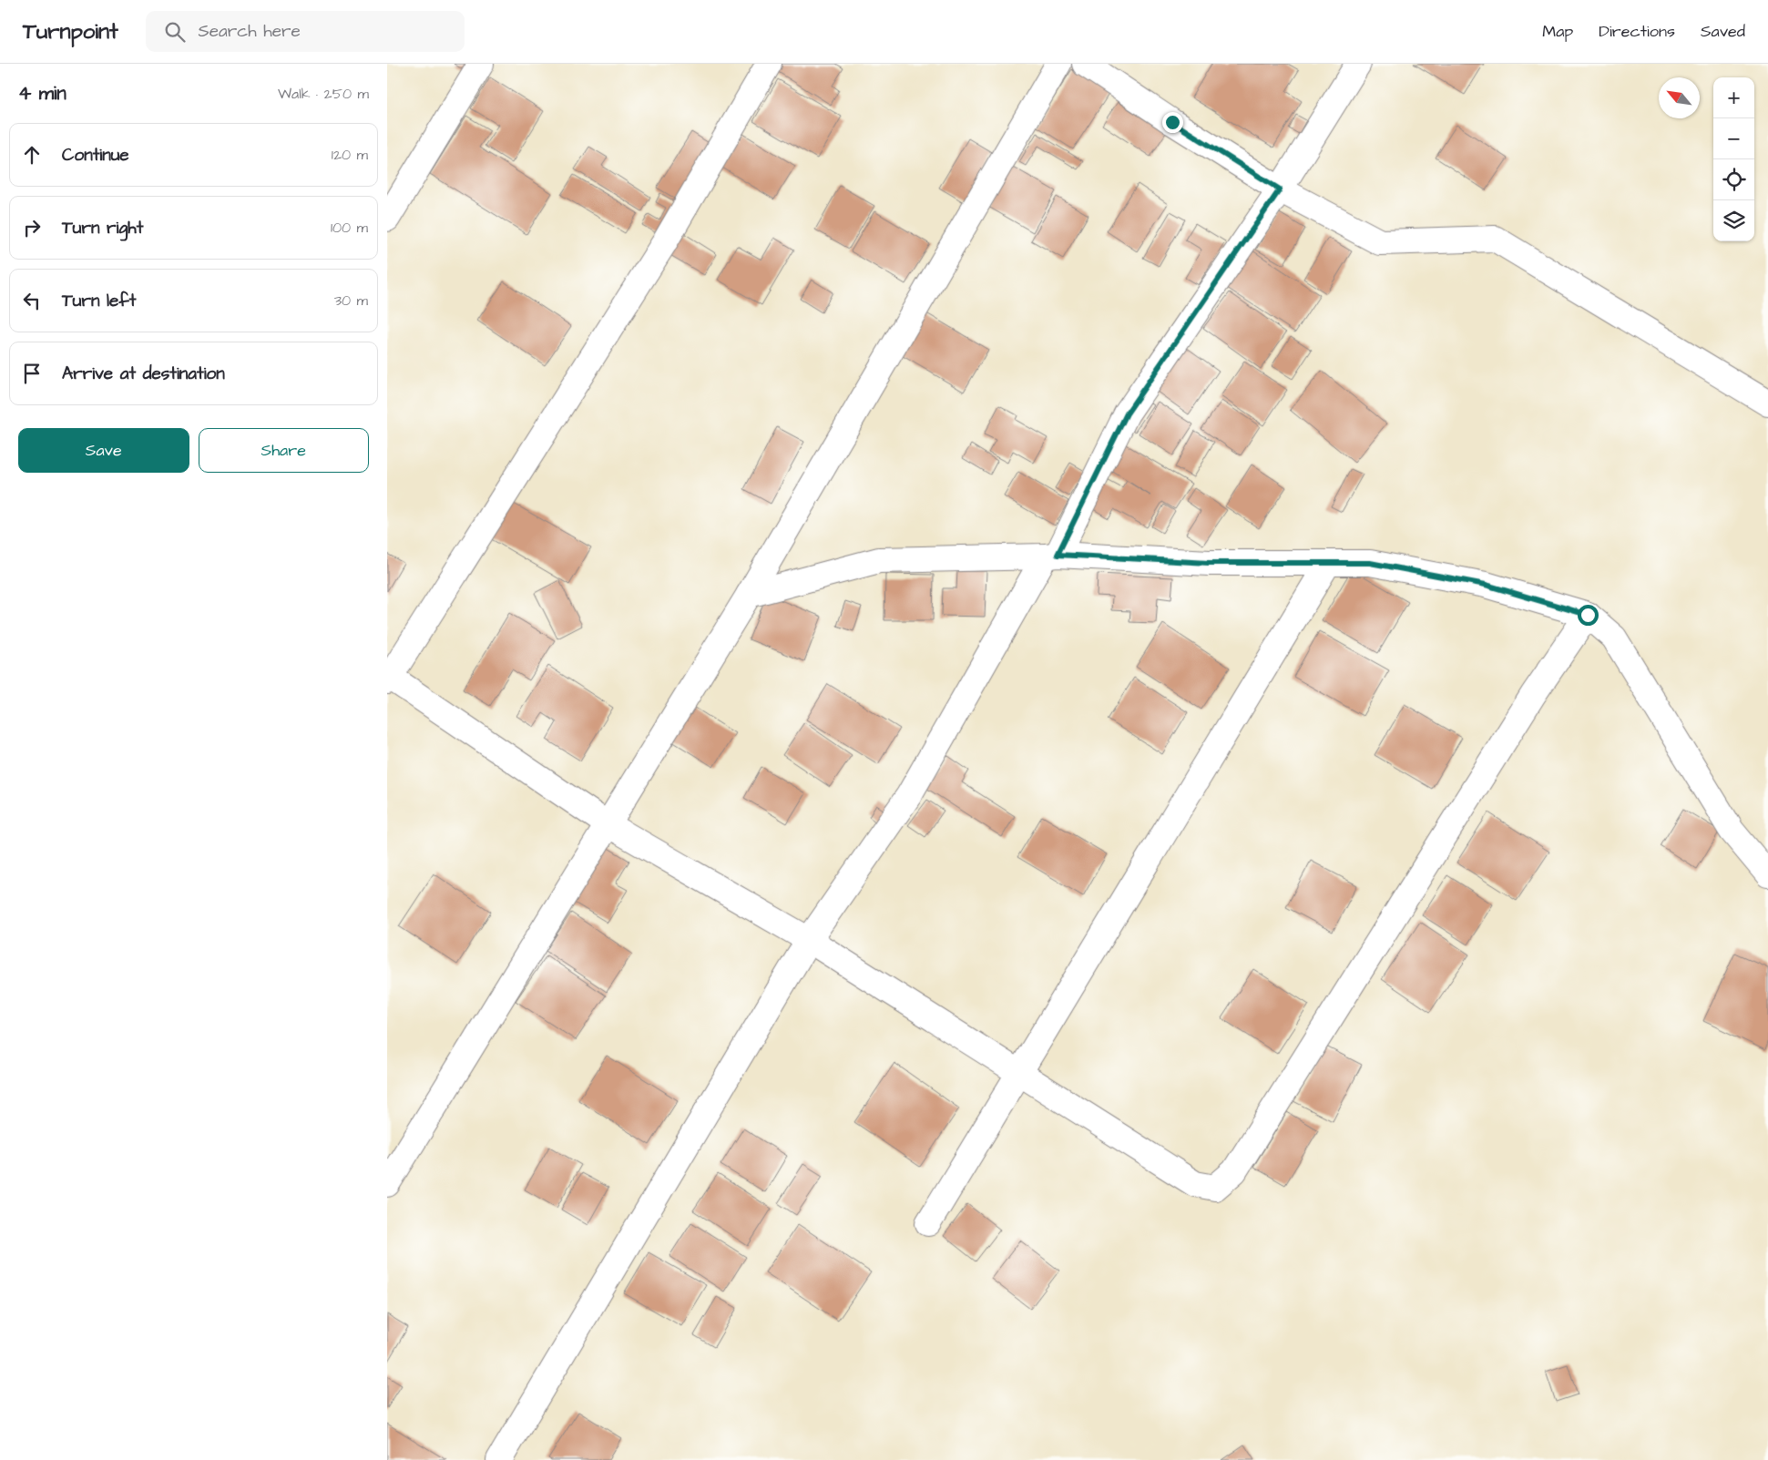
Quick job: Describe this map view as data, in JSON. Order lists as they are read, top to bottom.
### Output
{
  "north": "top left",
  "page": {
    "header": "Turnpoint",
    "search": "Search here",
    "nav": ["Map", "Directions", "Saved"],
    "heading": ["4 min", "Walk · 250 m"],
    "map_buttons": ["+", "−"],
    "list": [
      ["Continue", "120 m"],
      ["Turn right", "100 m"],
      ["Turn left", "30 m"],
      "Arrive at destination"
    ],
    "buttons": ["Save", "Share"]
  }
}
